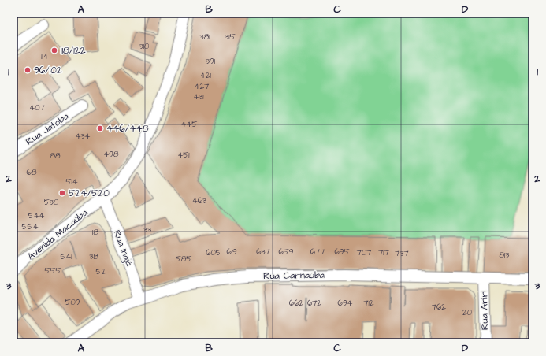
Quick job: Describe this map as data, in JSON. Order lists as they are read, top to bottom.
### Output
{
  "streets": {
    "street": [
      "Rua Jatoba",
      "Avenida Macaúba",
      "Rua Inajá",
      "Rua Carnaúba",
      "Rua Ariri"
    ]
  },
  "crossings": [
    ["Avenida Macaúba", "Rua Inajá"],
    ["Rua Inajá", "Rua Carnaúba"],
    ["Rua Carnaúba", "Rua Ariri"]
  ],
  "places": [
    "118/122",
    "96/102",
    "446/448",
    "524/520"
  ],
  "house_numbers": [
    "381",
    "315",
    "310",
    "114",
    "391",
    "421",
    "427",
    "431",
    "407",
    "445",
    "434",
    "498",
    "451",
    "88",
    "68",
    "514",
    "463",
    "530",
    "544",
    "554",
    "33",
    "18",
    "619",
    "637",
    "659",
    "677",
    "695",
    "605",
    "707",
    "717",
    "737",
    "813",
    "541",
    "38",
    "585",
    "555",
    "52",
    "509",
    "662",
    "672",
    "694",
    "712",
    "762",
    "20"
  ],
  "grid": {
    "columns": [
      "A",
      "B",
      "C",
      "D"
    ],
    "rows": ["1", "2", "3"]
  }
}
